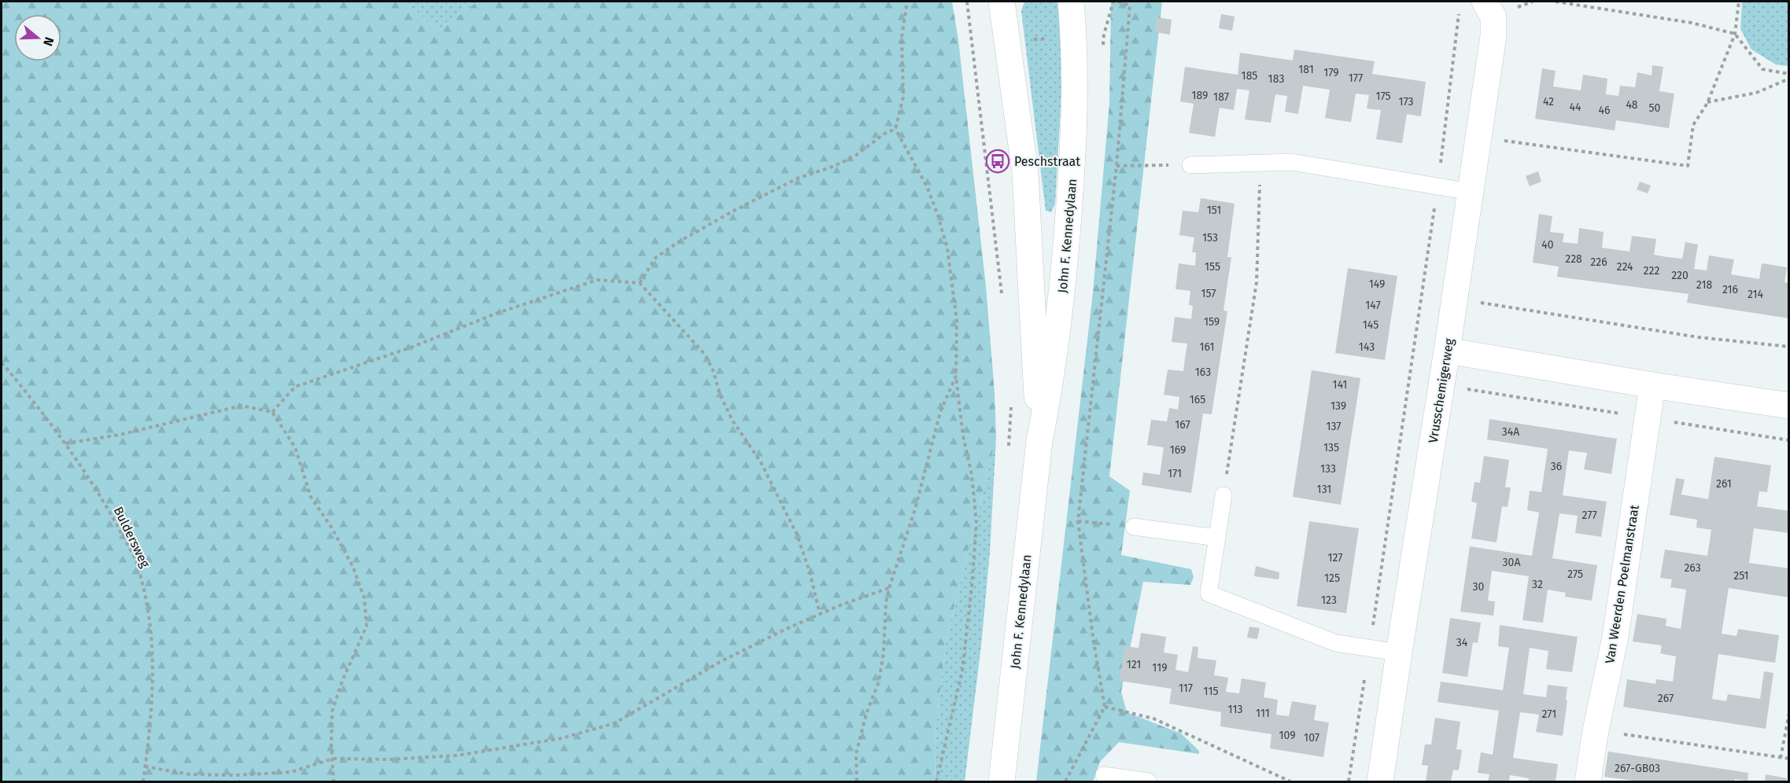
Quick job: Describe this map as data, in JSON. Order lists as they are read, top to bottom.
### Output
{
  "streets": {
    "street": ["John F. Kennedylaan", "Vrusschemigerweg", "Van Weerden Poelmanstraat"],
    "path": ["Buldersweg"]
  },
  "places": {
    "bus stop": ["Peschstraat"]
  },
  "house_numbers": [
    "181",
    "179",
    "185",
    "177",
    "183",
    "189",
    "175",
    "187",
    "173",
    "42",
    "48",
    "44",
    "50",
    "46",
    "151",
    "153",
    "40",
    "228",
    "226",
    "155",
    "224",
    "222",
    "220",
    "149",
    "218",
    "216",
    "157",
    "214",
    "147",
    "159",
    "145",
    "161",
    "143",
    "163",
    "141",
    "165",
    "139",
    "167",
    "137",
    "34A",
    "135",
    "169",
    "36",
    "133",
    "171",
    "261",
    "131",
    "277",
    "127",
    "30A",
    "263",
    "275",
    "251",
    "125",
    "32",
    "30",
    "123",
    "34",
    "121",
    "119",
    "117",
    "115",
    "267",
    "113",
    "111",
    "271",
    "109",
    "107",
    "267-GB03"
  ],
  "north": "right"
}
